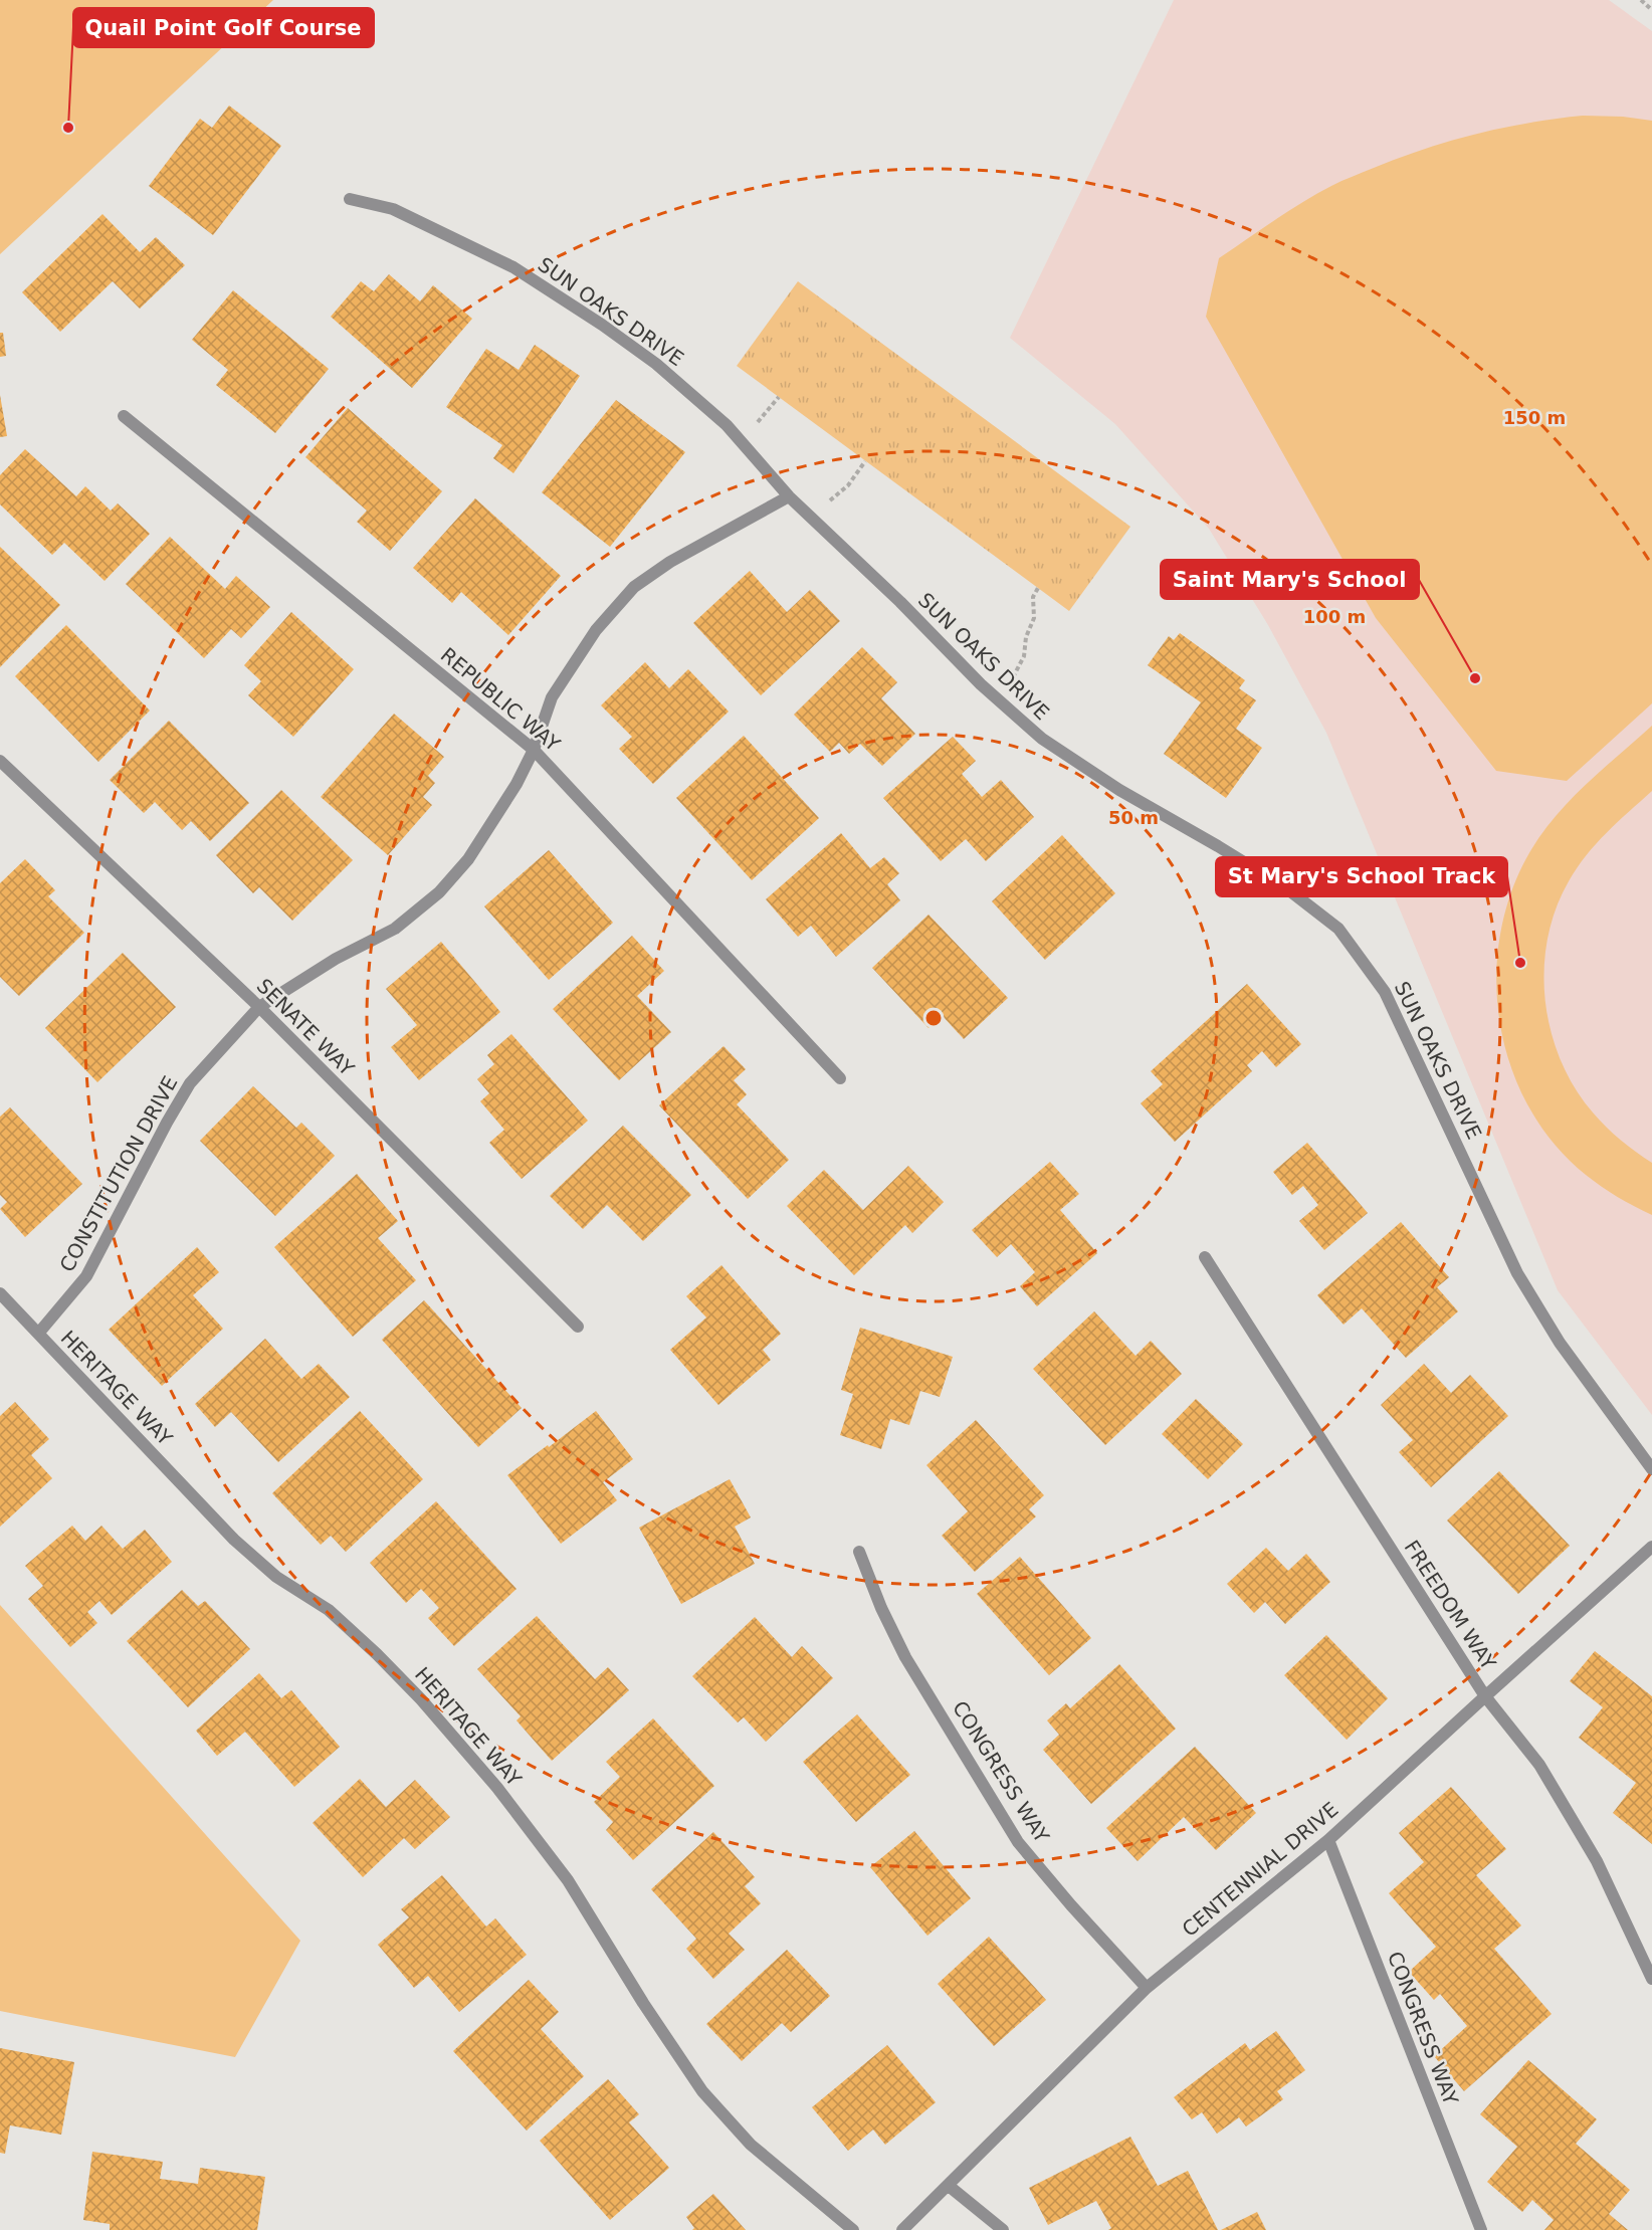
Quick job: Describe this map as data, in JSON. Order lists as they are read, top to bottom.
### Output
{
  "streets": {
    "street": [
      "SUN OAKS DRIVE",
      "REPUBLIC WAY",
      "SENATE WAY",
      "CONSTITUTION DRIVE",
      "HERITAGE WAY",
      "FREEDOM WAY",
      "CONGRESS WAY",
      "CENTENNIAL DRIVE"
    ]
  },
  "crossings": [
    ["SUN OAKS DRIVE", "CONSTITUTION DRIVE"],
    ["REPUBLIC WAY", "CONSTITUTION DRIVE"],
    ["SENATE WAY", "CONSTITUTION DRIVE"],
    ["CONSTITUTION DRIVE", "HERITAGE WAY"],
    ["FREEDOM WAY", "CENTENNIAL DRIVE"],
    ["CONGRESS WAY", "CENTENNIAL DRIVE"]
  ],
  "places": ["Quail Point Golf Course", "Saint Mary's School", "St Mary's School Track"],
  "rings": ["150 m", "100 m", "50 m"]
}
